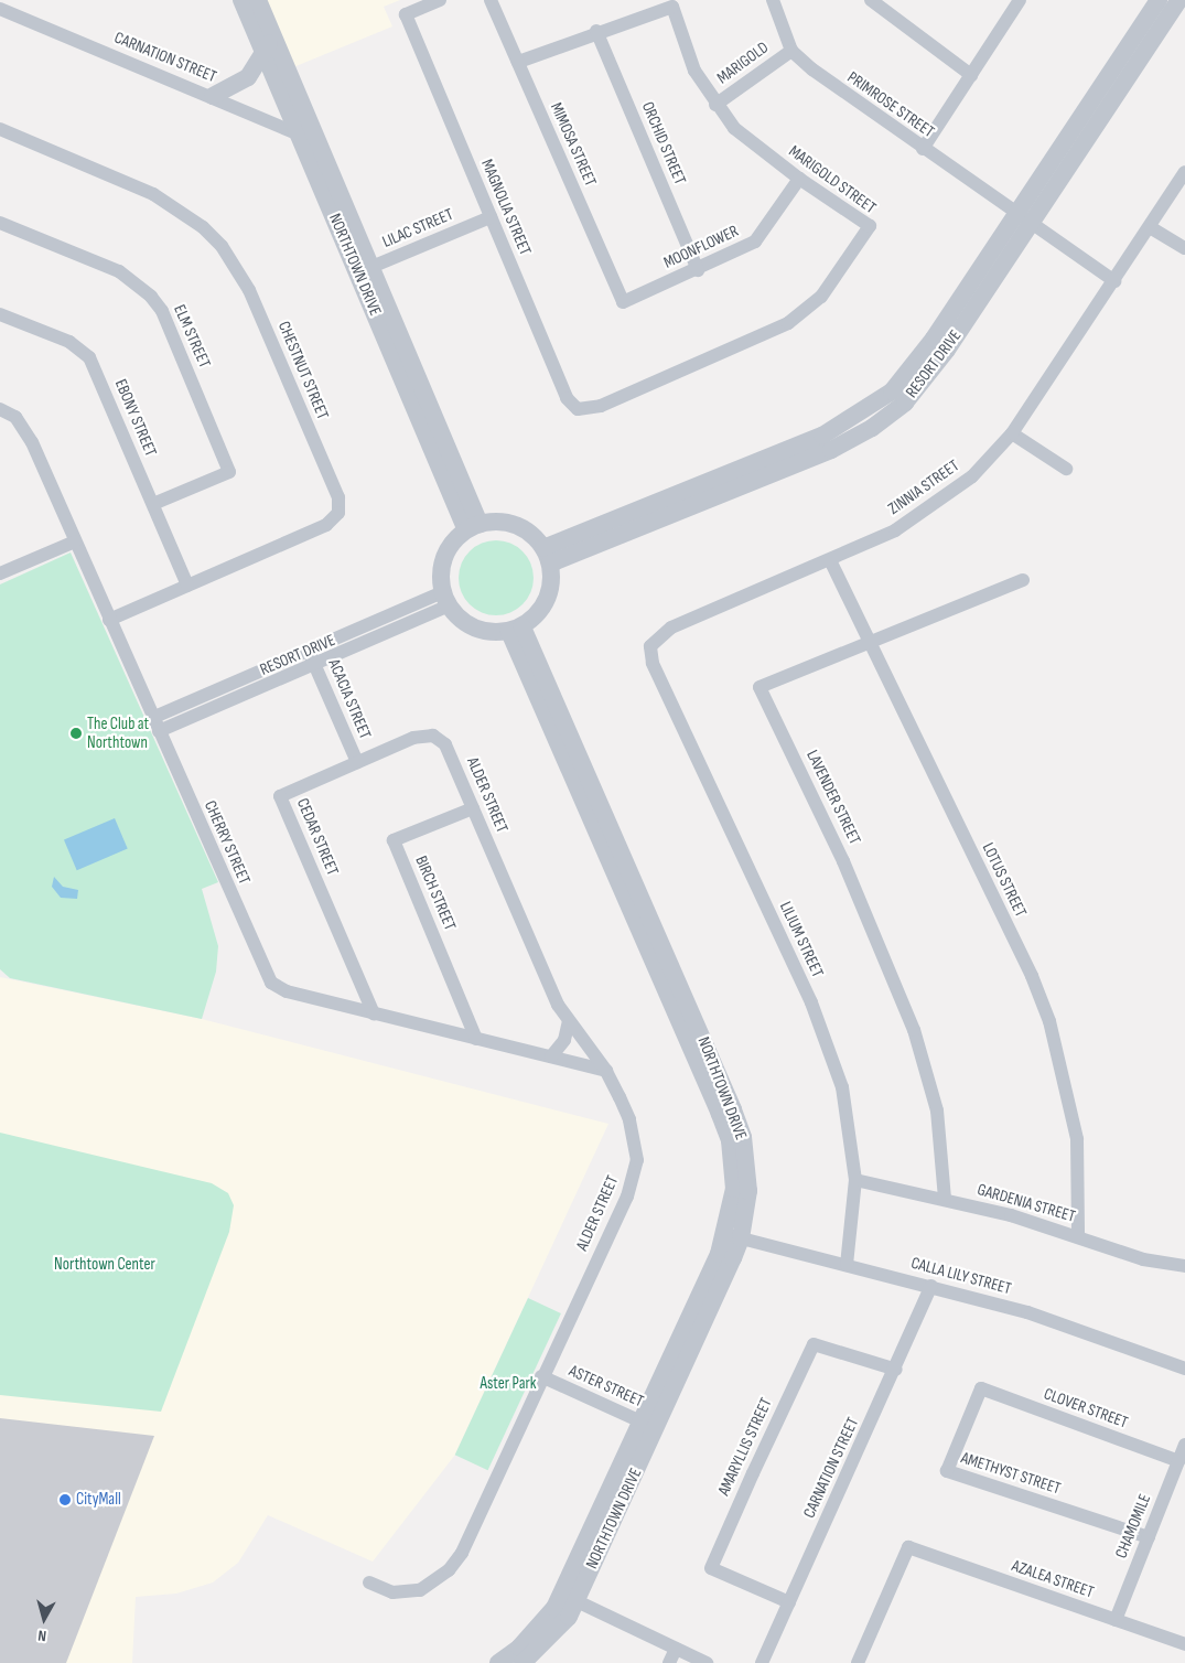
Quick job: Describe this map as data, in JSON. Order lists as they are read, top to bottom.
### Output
{
  "streets": {
    "street": [
      "CARNATION STREET",
      "MARIGOLD",
      "PRIMROSE STREET",
      "ORCHID STREET",
      "MIMOSA STREET",
      "MARIGOLD STREET",
      "MAGNOLIA STREET",
      "LILAC STREET",
      "MOONFLOWER",
      "NORTHTOWN DRIVE",
      "ELM STREET",
      "RESORT DRIVE",
      "CHESTNUT STREET",
      "EBONY STREET",
      "ZINNIA STREET",
      "ACACIA STREET",
      "ALDER STREET",
      "LAVENDER STREET",
      "CEDAR STREET",
      "CHERRY STREET",
      "LOTUS STREET",
      "BIRCH STREET",
      "LILIUM STREET",
      "GARDENIA STREET",
      "CALLA LILY STREET",
      "ASTER STREET",
      "CLOVER STREET",
      "AMARYLLIS STREET",
      "AMETHYST STREET",
      "CHAMOMILE",
      "AZALEA STREET"
    ]
  },
  "crossings": [
    ["CARNATION STREET", "NORTHTOWN DRIVE"],
    ["CARNATION STREET", "CALLA LILY STREET"],
    ["CARNATION STREET", "AMARYLLIS STREET"],
    ["MARIGOLD", "PRIMROSE STREET"],
    ["MARIGOLD", "MARIGOLD STREET"],
    ["PRIMROSE STREET", "RESORT DRIVE"],
    ["ORCHID STREET", "MARIGOLD STREET"],
    ["ORCHID STREET", "MOONFLOWER"],
    ["MIMOSA STREET", "MOONFLOWER"],
    ["MARIGOLD STREET", "MAGNOLIA STREET"],
    ["MARIGOLD STREET", "MOONFLOWER"],
    ["MAGNOLIA STREET", "LILAC STREET"],
    ["LILAC STREET", "NORTHTOWN DRIVE"],
    ["NORTHTOWN DRIVE", "RESORT DRIVE"],
    ["NORTHTOWN DRIVE", "CALLA LILY STREET"],
    ["NORTHTOWN DRIVE", "ASTER STREET"],
    ["ELM STREET", "EBONY STREET"],
    ["RESORT DRIVE", "ACACIA STREET"],
    ["RESORT DRIVE", "CHERRY STREET"],
    ["CHESTNUT STREET", "EBONY STREET"],
    ["CHESTNUT STREET", "CHERRY STREET"],
    ["ZINNIA STREET", "LOTUS STREET"],
    ["ZINNIA STREET", "LILIUM STREET"],
    ["ACACIA STREET", "CEDAR STREET"],
    ["ALDER STREET", "CEDAR STREET"],
    ["ALDER STREET", "CHERRY STREET"],
    ["ALDER STREET", "BIRCH STREET"],
    ["ALDER STREET", "ASTER STREET"],
    ["LAVENDER STREET", "LOTUS STREET"],
    ["LAVENDER STREET", "GARDENIA STREET"],
    ["CEDAR STREET", "CHERRY STREET"],
    ["CHERRY STREET", "BIRCH STREET"],
    ["LOTUS STREET", "GARDENIA STREET"],
    ["LILIUM STREET", "GARDENIA STREET"],
    ["LILIUM STREET", "CALLA LILY STREET"],
    ["CLOVER STREET", "AMETHYST STREET"],
    ["CLOVER STREET", "CHAMOMILE"],
    ["AMETHYST STREET", "CHAMOMILE"],
    ["CHAMOMILE", "AZALEA STREET"]
  ],
  "parks": ["Northtown Center", "Aster Park"],
  "places": ["The Club at Northtown", "CityMall"],
  "north": "bottom"
}
